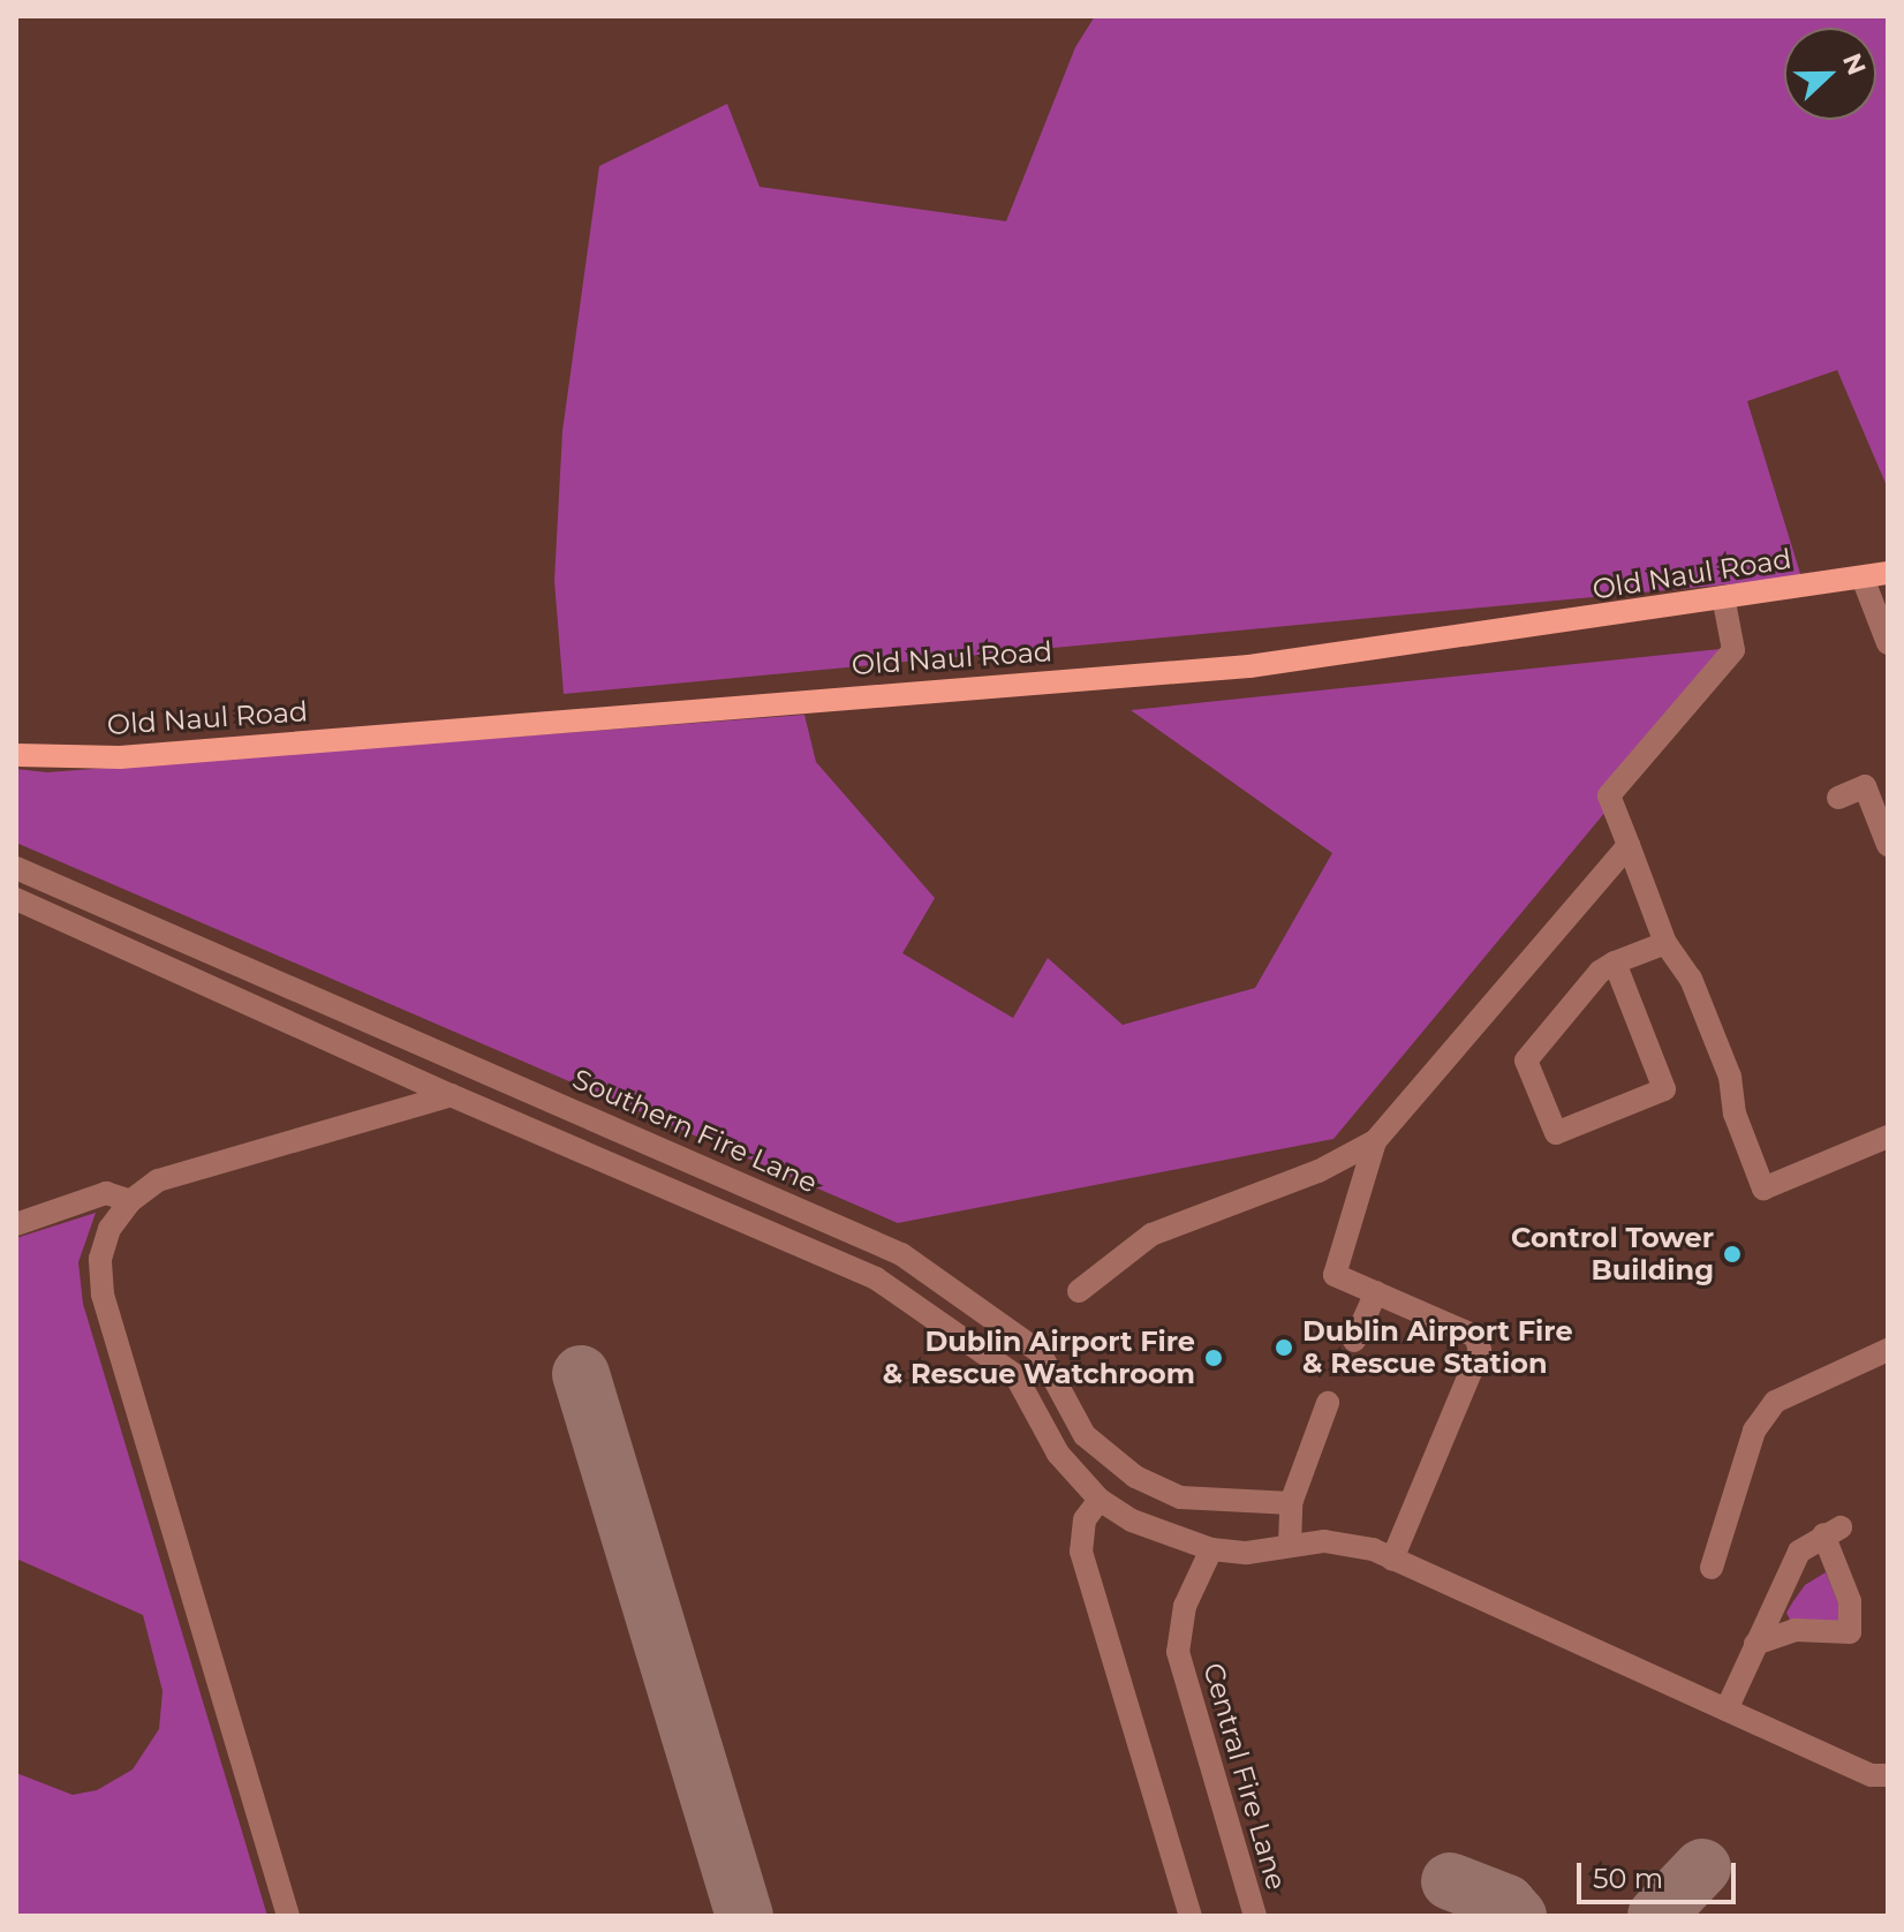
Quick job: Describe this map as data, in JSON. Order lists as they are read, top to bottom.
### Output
{
  "streets": {
    "main road": ["Old Naul Road"],
    "lane": ["Southern Fire Lane", "Central Fire Lane"]
  },
  "places": ["Control Tower Building", "Dublin Airport Fire & Rescue Station", "Dublin Airport Fire & Rescue Watchroom"],
  "scale_bar": "50 m",
  "north": "right"
}
